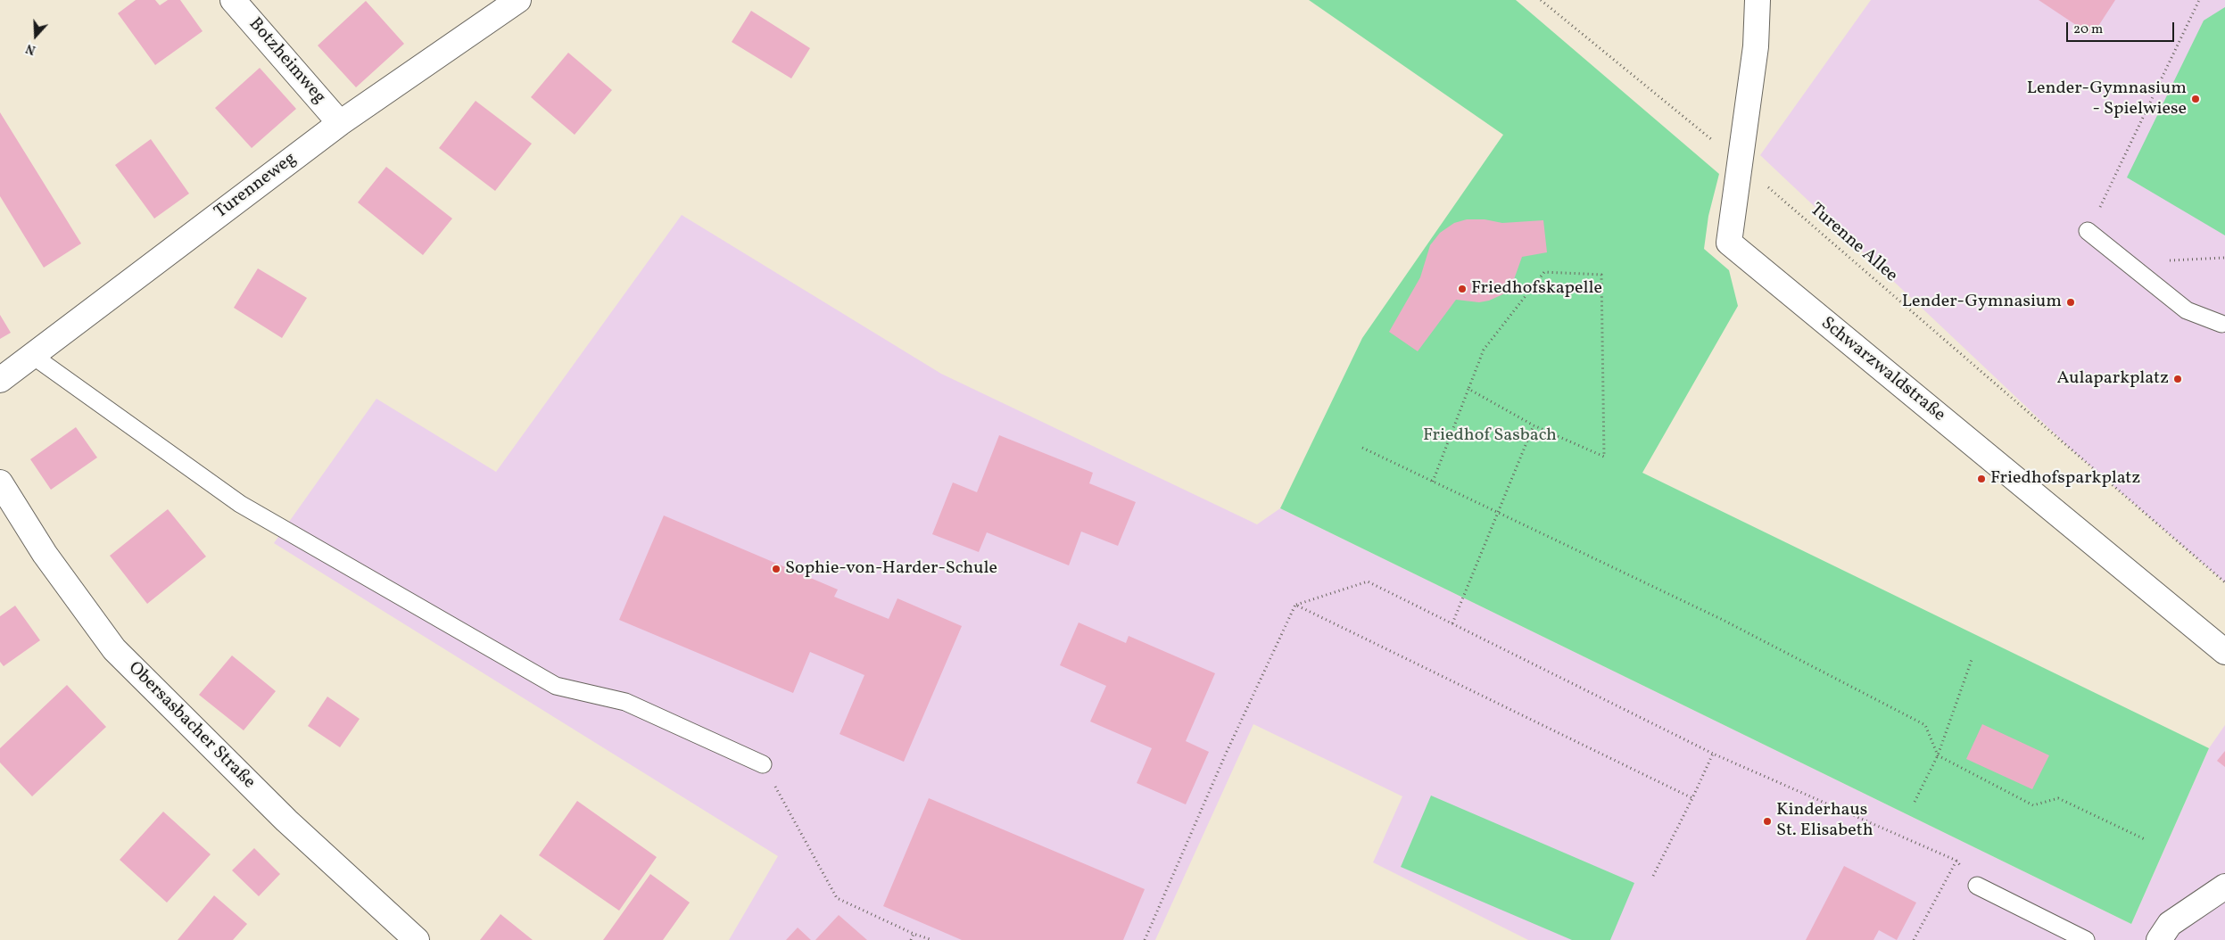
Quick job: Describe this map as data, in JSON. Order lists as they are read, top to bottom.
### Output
{
  "streets": {
    "street": [
      "Botzheimweg",
      "Turenneweg",
      "Schwarzwaldstraße",
      "Obersasbacher Straße"
    ],
    "path": ["Turenne Allee"]
  },
  "crossings": [
    ["Botzheimweg", "Turenneweg"],
    ["Turenne Allee", "Schwarzwaldstraße"]
  ],
  "parks": ["Friedhof Sasbach"],
  "places": [
    "Lender-Gymnasium - Spielwiese",
    "Friedhofskapelle",
    "Lender-Gymnasium",
    "Aulaparkplatz",
    "Friedhofsparkplatz",
    "Sophie-von-Harder-Schule",
    "Kinderhaus St. Elisabeth"
  ],
  "scale_bar": "20 m",
  "north": "bottom"
}
